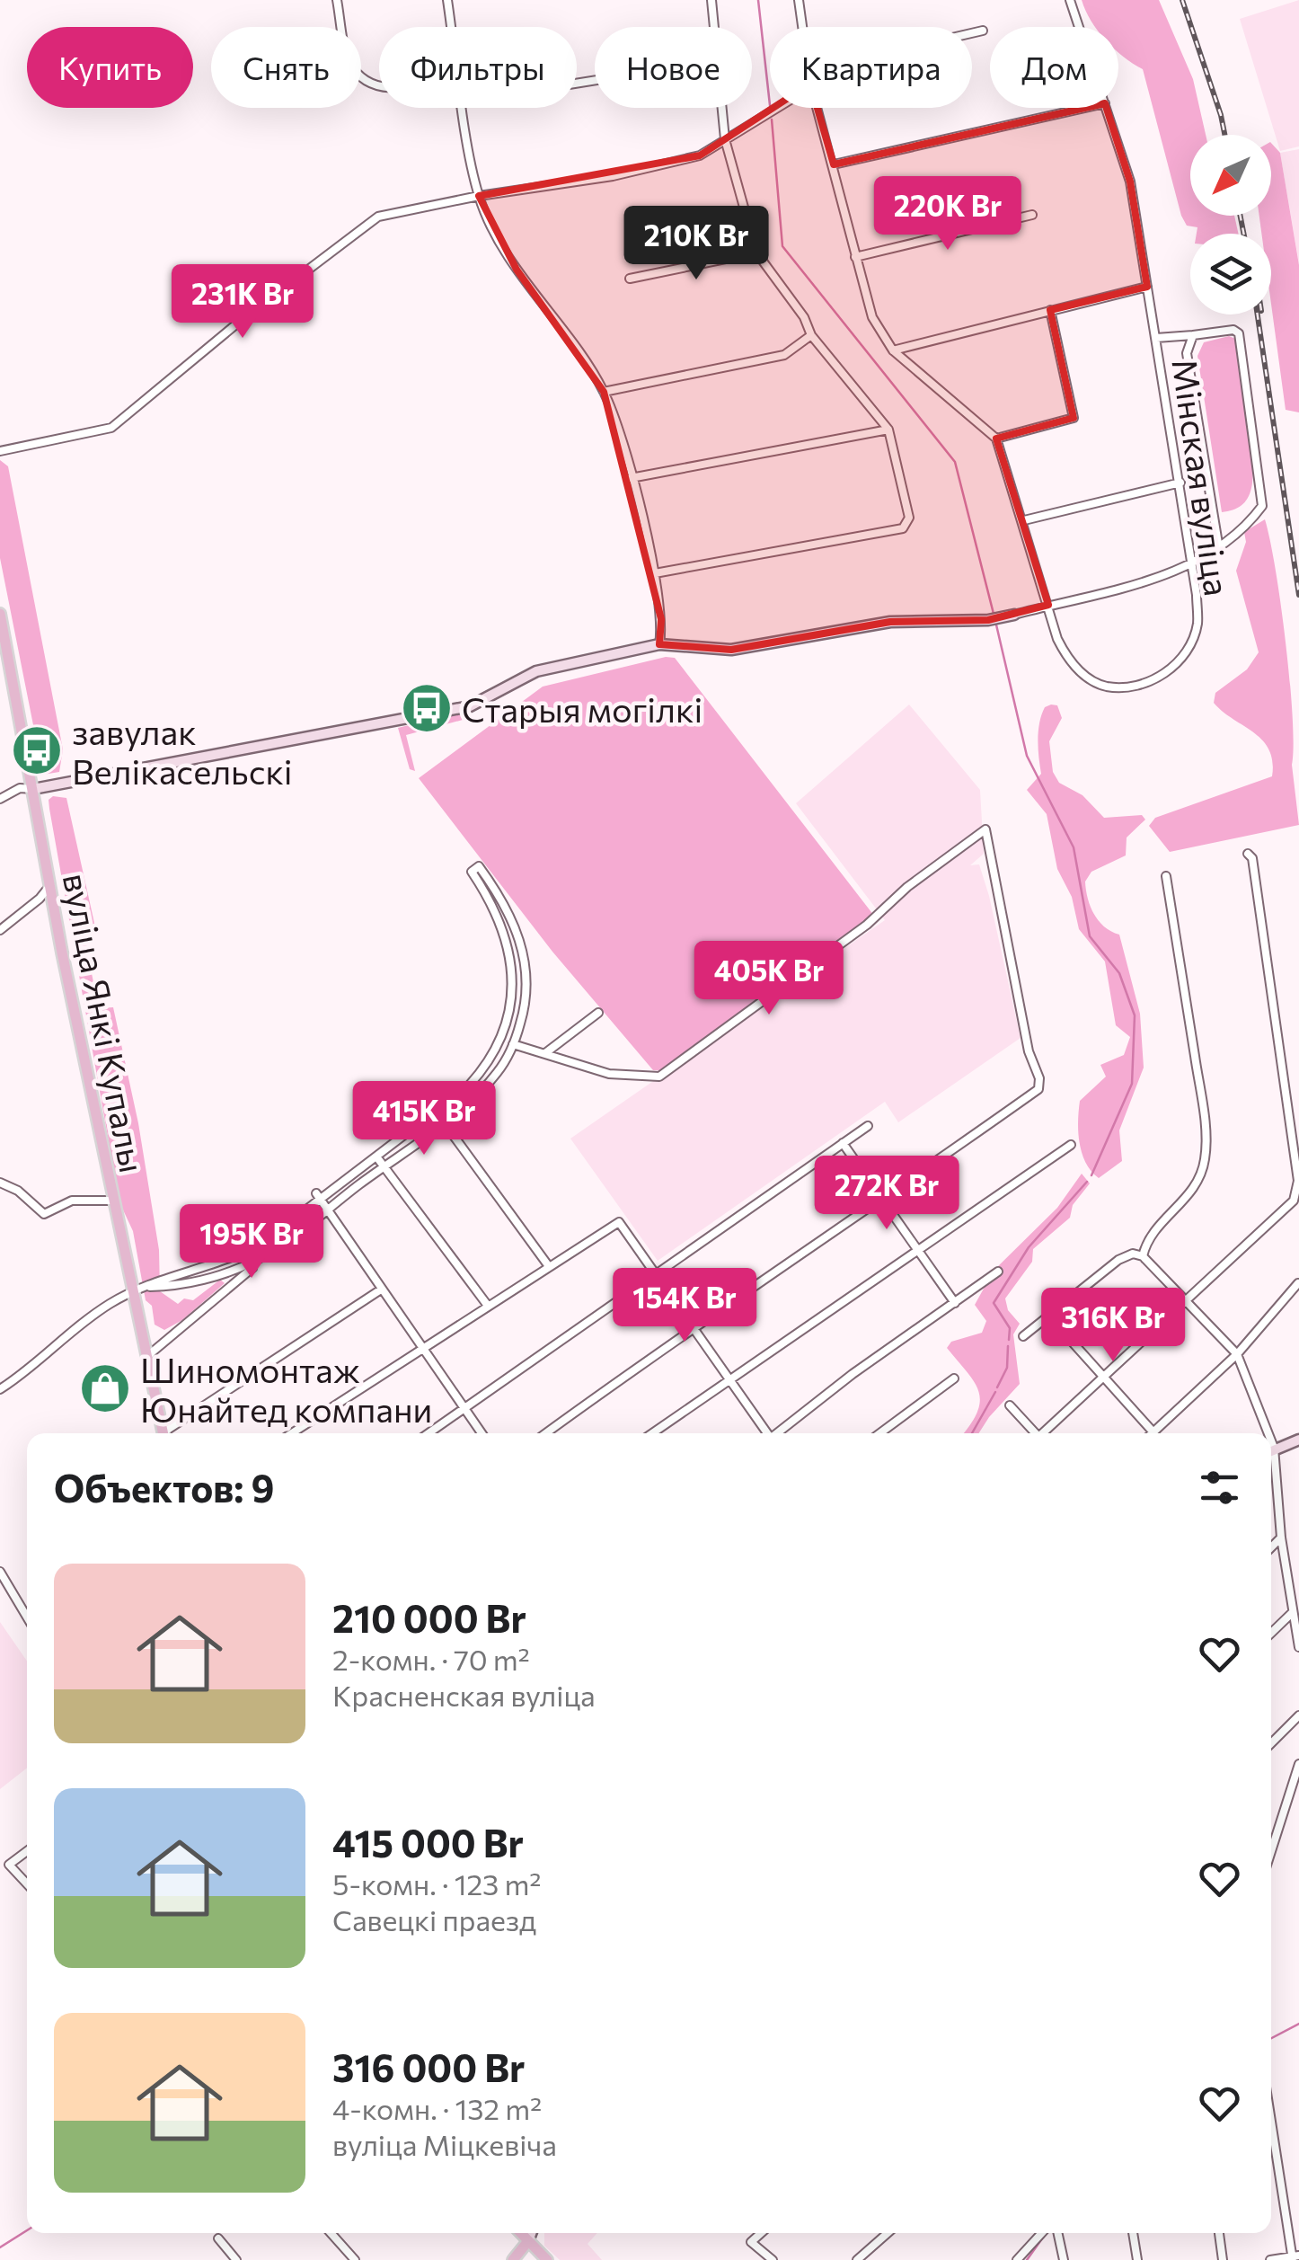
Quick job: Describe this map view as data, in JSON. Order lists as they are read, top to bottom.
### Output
{
  "streets": {
    "main road": ["вуліца Янкі Купалы"],
    "street": ["Мінская вуліца"]
  },
  "places": {
    "bus stop": ["Старыя могілкі", "завулак Велікасельскі"],
    "shop": ["Шиномонтаж Юнайтед компани"]
  },
  "north": "bottom left",
  "page": {
    "chip": [
      "Купить",
      "Снять",
      "Фильтры",
      "Новое",
      "Квартира",
      "Дом"
    ],
    "price": [
      "220K Br",
      "210K Br",
      "231K Br",
      "405K Br",
      "415K Br",
      "272K Br",
      "195K Br",
      "154K Br",
      "316K Br"
    ],
    "heading": "Объектов: 9",
    "list": [
      {
        "name": "210 000 Br",
        "note": "2-комн. · 70 m² · Красненская вуліца"
      },
      {
        "name": "415 000 Br",
        "note": "5-комн. · 123 m² · Савецкі праезд"
      },
      {
        "name": "316 000 Br",
        "note": "4-комн. · 132 m² · вуліца Міцкевіча"
      }
    ]
  }
}
